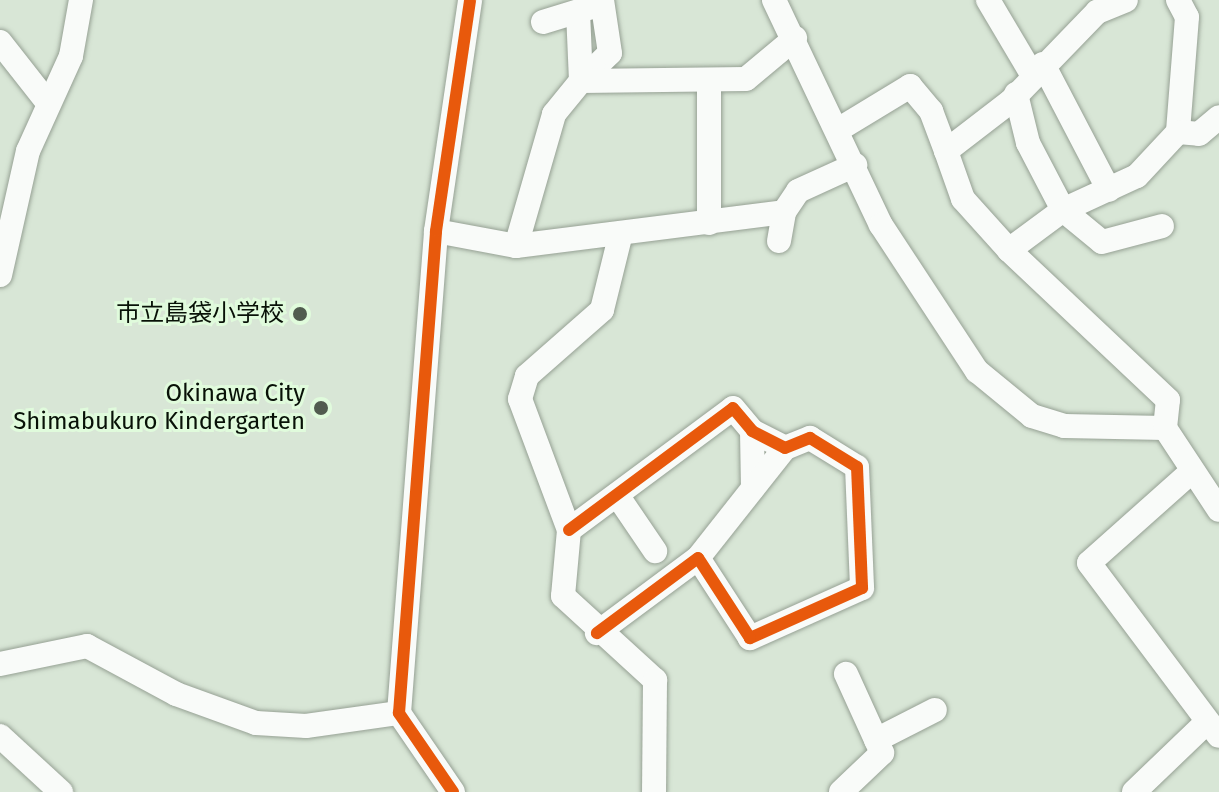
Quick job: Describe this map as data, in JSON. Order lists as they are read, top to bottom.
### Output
{
  "places": ["市立島袋小学校", "Okinawa City Shimabukuro Kindergarten"]
}
